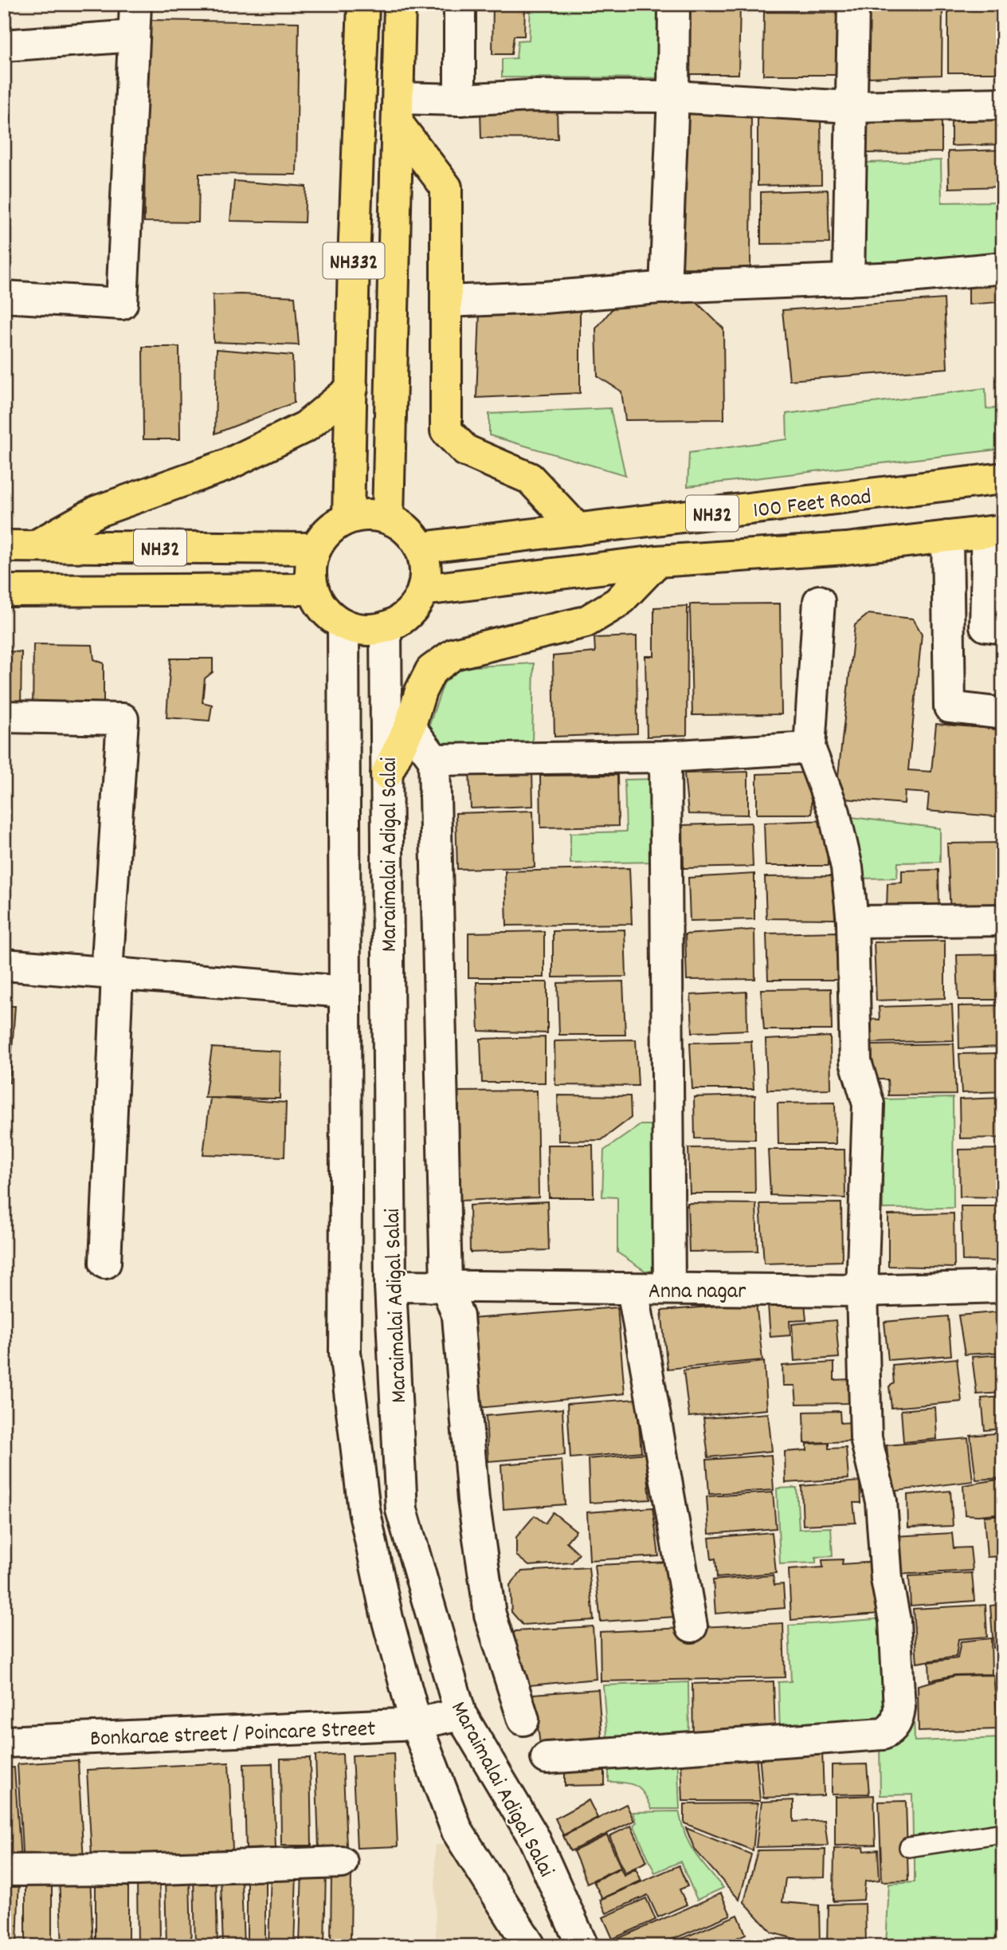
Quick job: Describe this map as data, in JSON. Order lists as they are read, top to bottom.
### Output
{
  "streets": {
    "highway": ["NH332", "100 Feet Road", "NH32"],
    "street": ["Maraimalai Adigal Salai", "Anna nagar", "Bonkarae street / Poincare Street"]
  },
  "crossings": [
    ["NH332", "100 Feet Road"],
    ["NH332", "NH32"],
    ["NH332", "Maraimalai Adigal Salai"],
    ["100 Feet Road", "NH32"],
    ["100 Feet Road", "Maraimalai Adigal Salai"],
    ["NH32", "Maraimalai Adigal Salai"],
    ["Maraimalai Adigal Salai", "Anna nagar"],
    ["Maraimalai Adigal Salai", "Bonkarae street / Poincare Street"]
  ]
}
